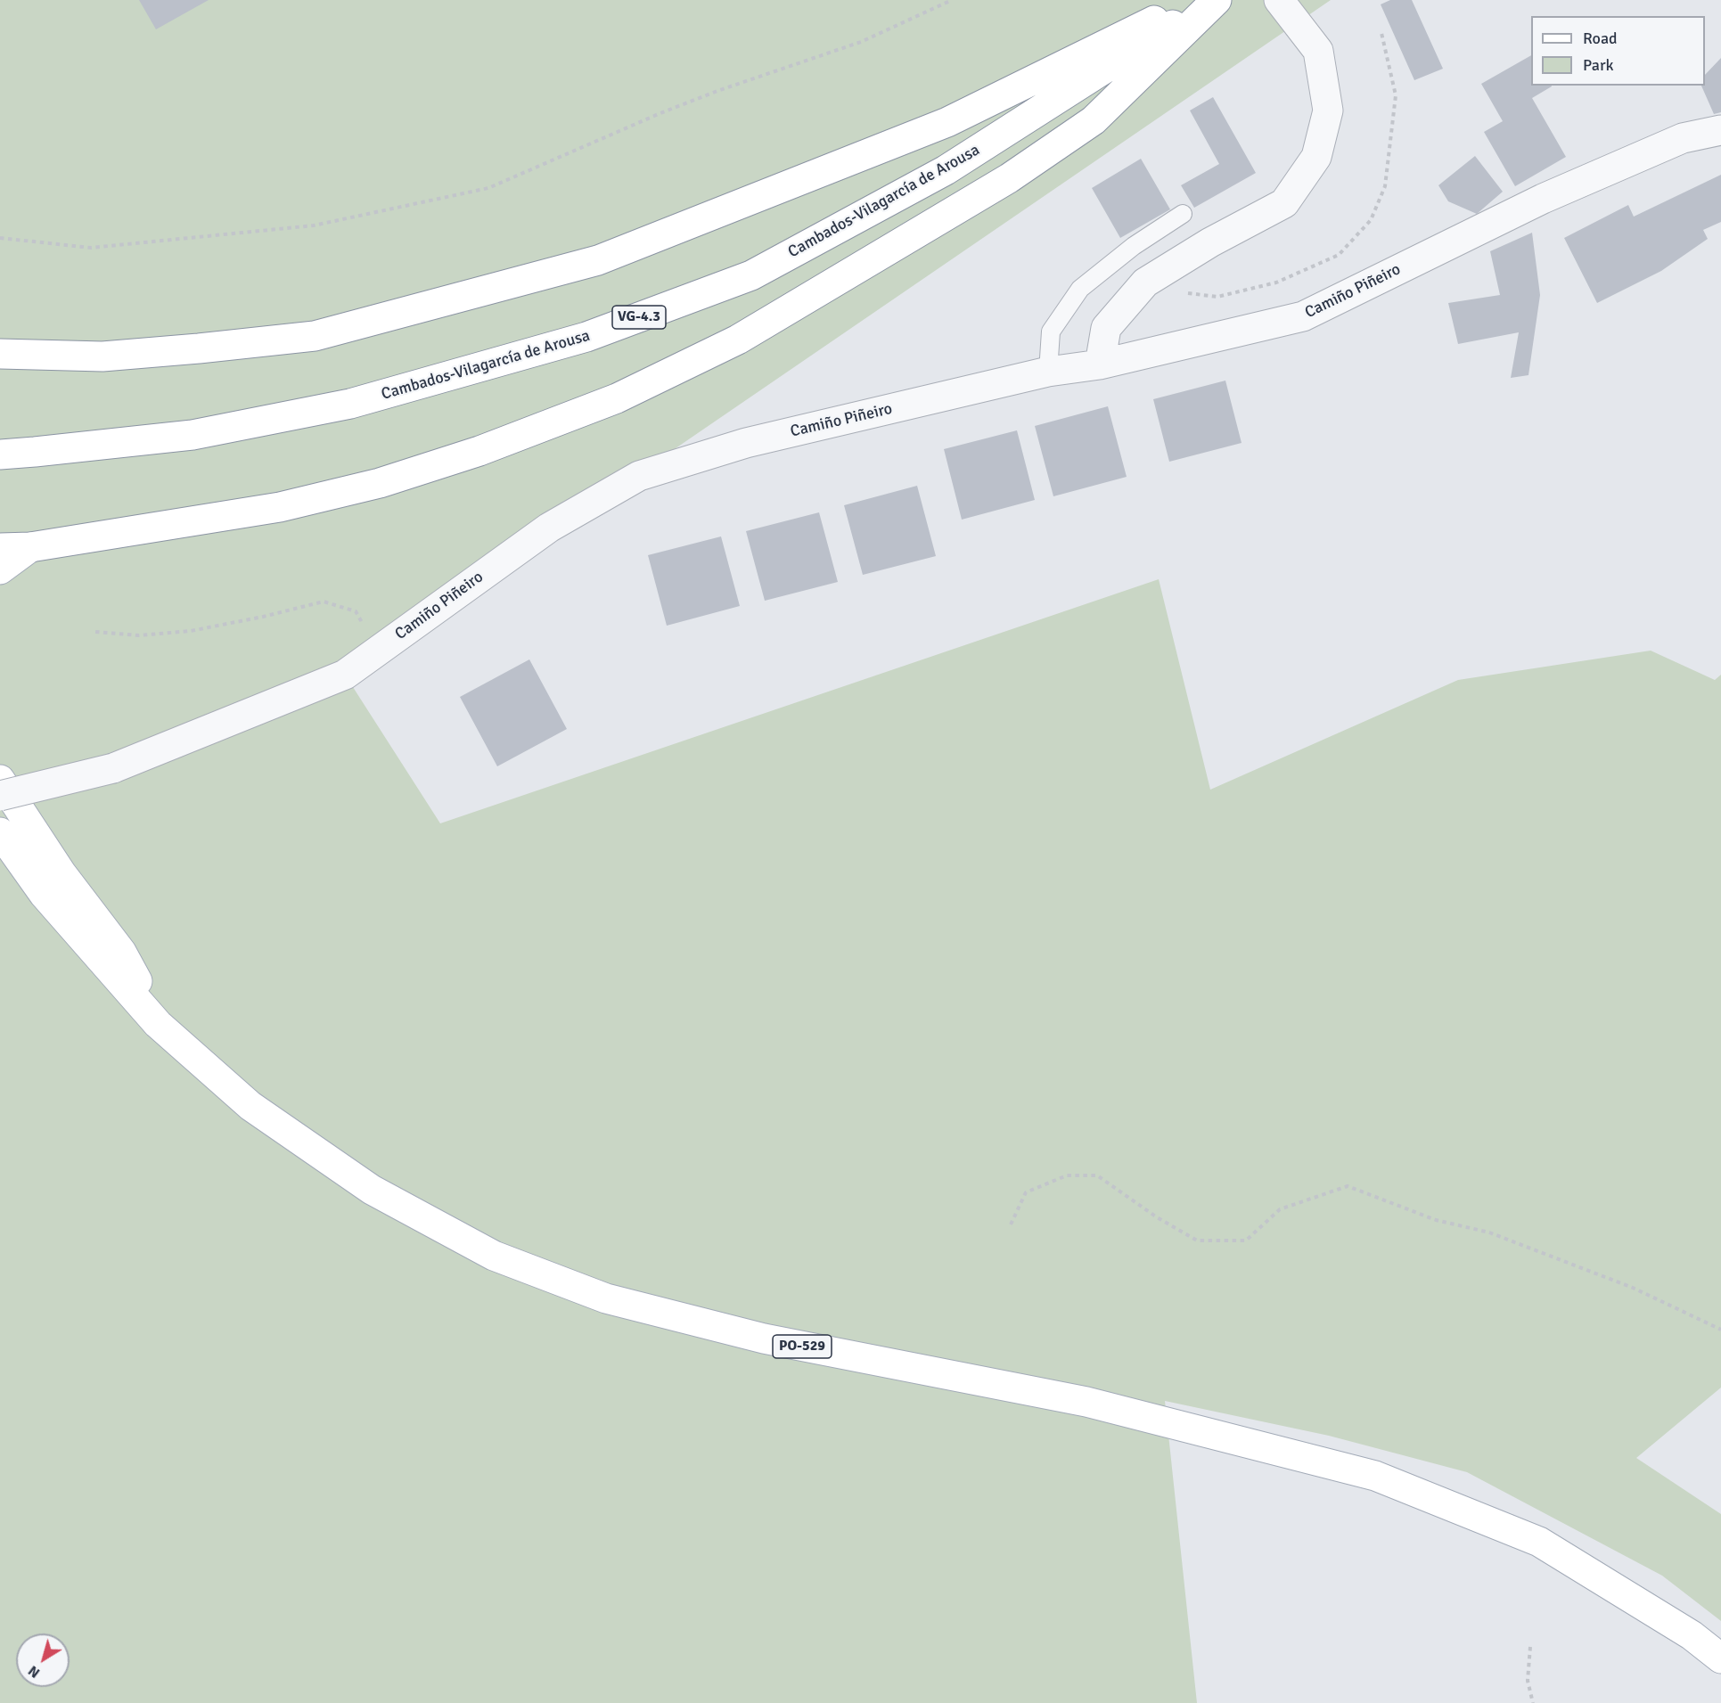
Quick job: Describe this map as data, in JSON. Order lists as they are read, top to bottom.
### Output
{
  "streets": {
    "main road": ["Cambados-Vilagarcía de Arousa", "VG-4.3", "PO-529"],
    "street": ["Camiño Piñeiro"]
  },
  "legend": ["Road", "Park"],
  "north": "bottom left"
}
